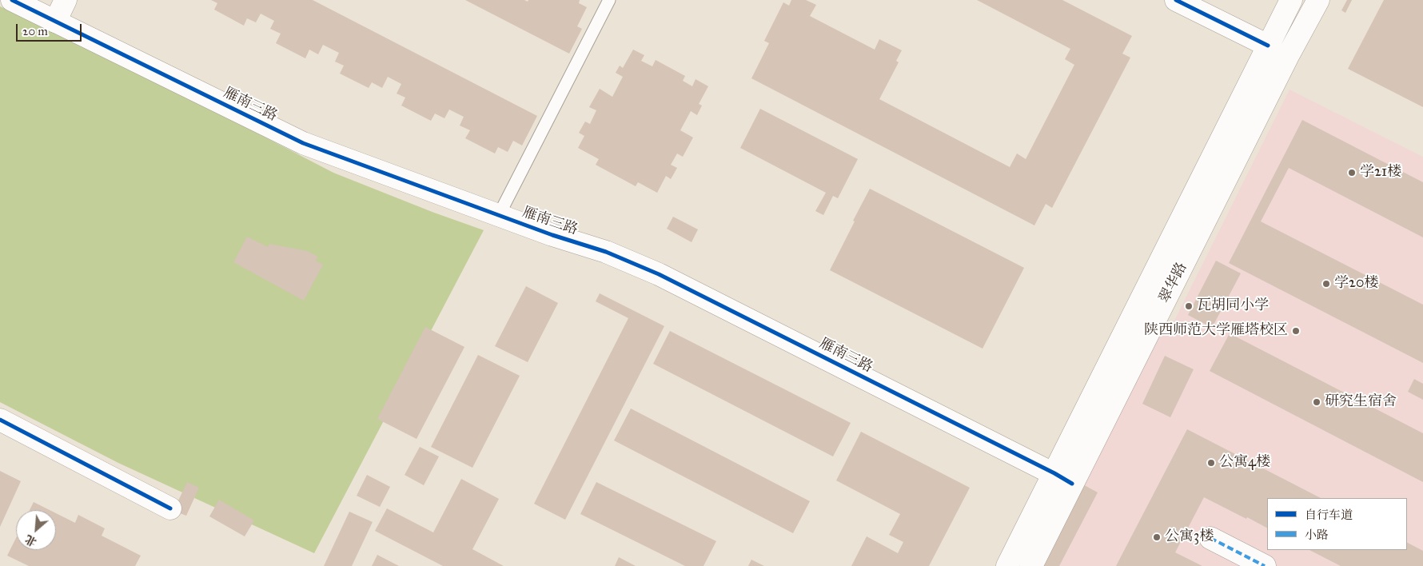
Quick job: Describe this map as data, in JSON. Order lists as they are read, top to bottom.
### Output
{
  "streets": {
    "street": ["雁南三路", "翠华路"]
  },
  "crossings": [
    ["雁南三路", "翠华路"]
  ],
  "places": [
    "学21楼",
    "学20楼",
    "瓦胡同小学",
    "陕西师范大学雁塔校区",
    "研究生宿舍",
    "公寓4楼",
    "公寓3楼"
  ],
  "legend": ["自行车道", "小路"],
  "scale_bar": "20 m",
  "north": "bottom left"
}
